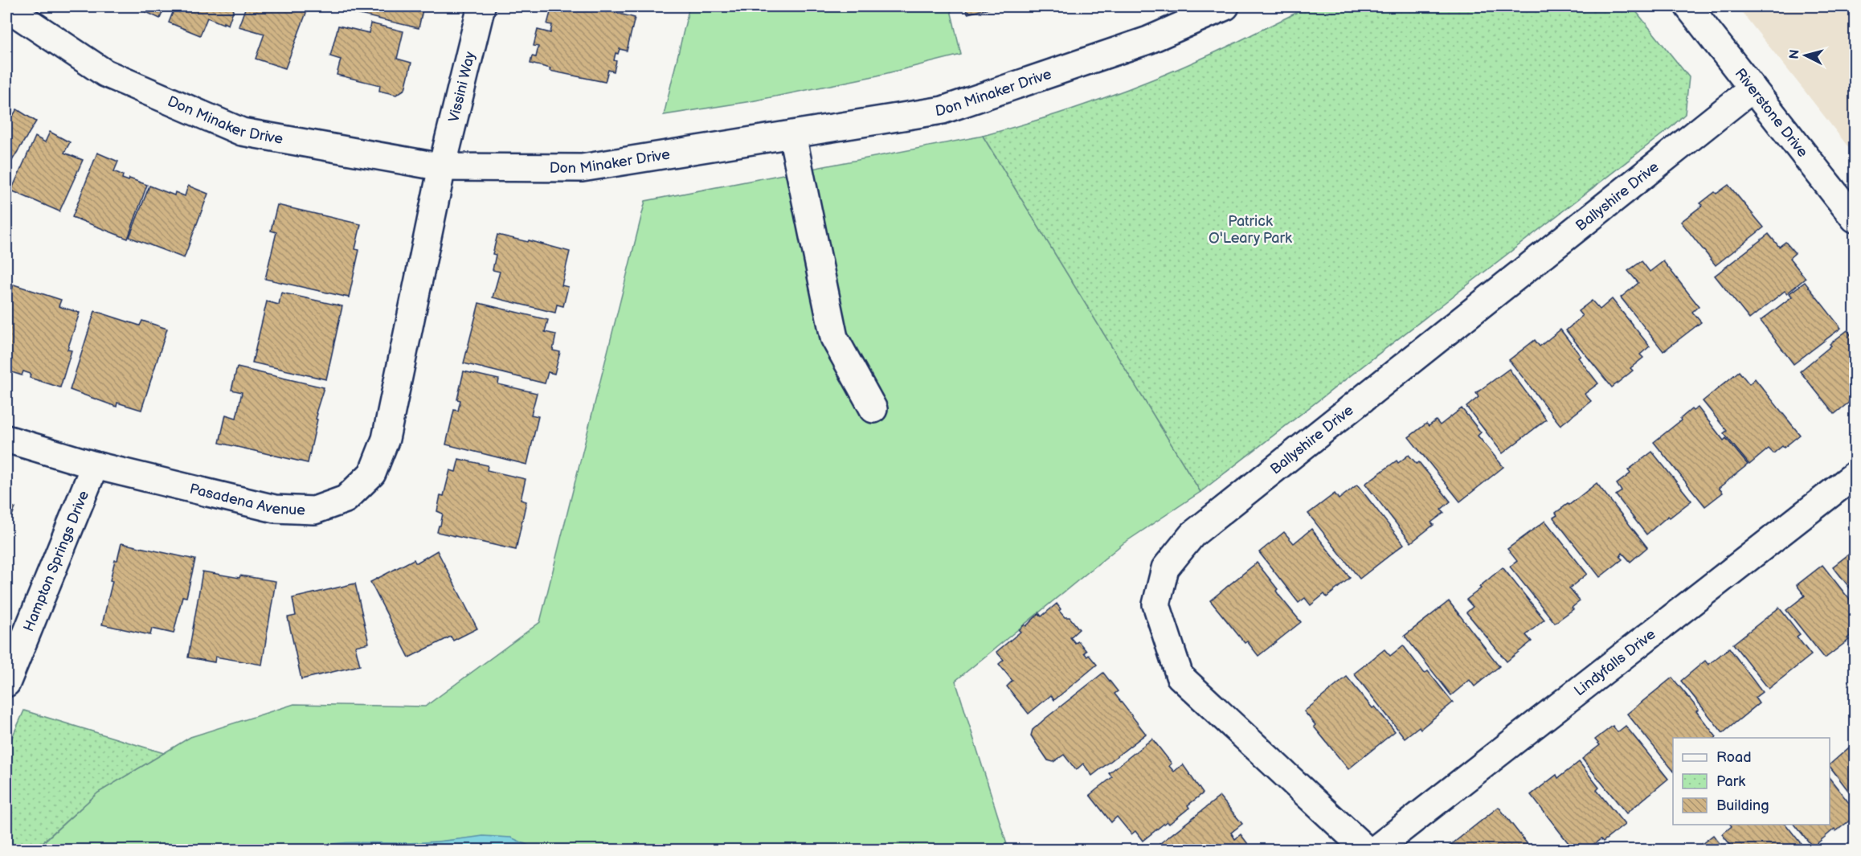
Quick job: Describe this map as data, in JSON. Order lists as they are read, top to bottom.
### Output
{
  "streets": {
    "street": [
      "Vissini Way",
      "Don Minaker Drive",
      "Riverstone Drive",
      "Ballyshire Drive",
      "Pasadena Avenue",
      "Hampton Springs Drive",
      "Lindyfalls Drive"
    ]
  },
  "crossings": [
    ["Vissini Way", "Don Minaker Drive"],
    ["Vissini Way", "Pasadena Avenue"],
    ["Don Minaker Drive", "Pasadena Avenue"],
    ["Riverstone Drive", "Ballyshire Drive"],
    ["Pasadena Avenue", "Hampton Springs Drive"]
  ],
  "parks": ["Patrick O'Leary Park"],
  "legend": ["Road", "Park", "Building"],
  "north": "left"
}
